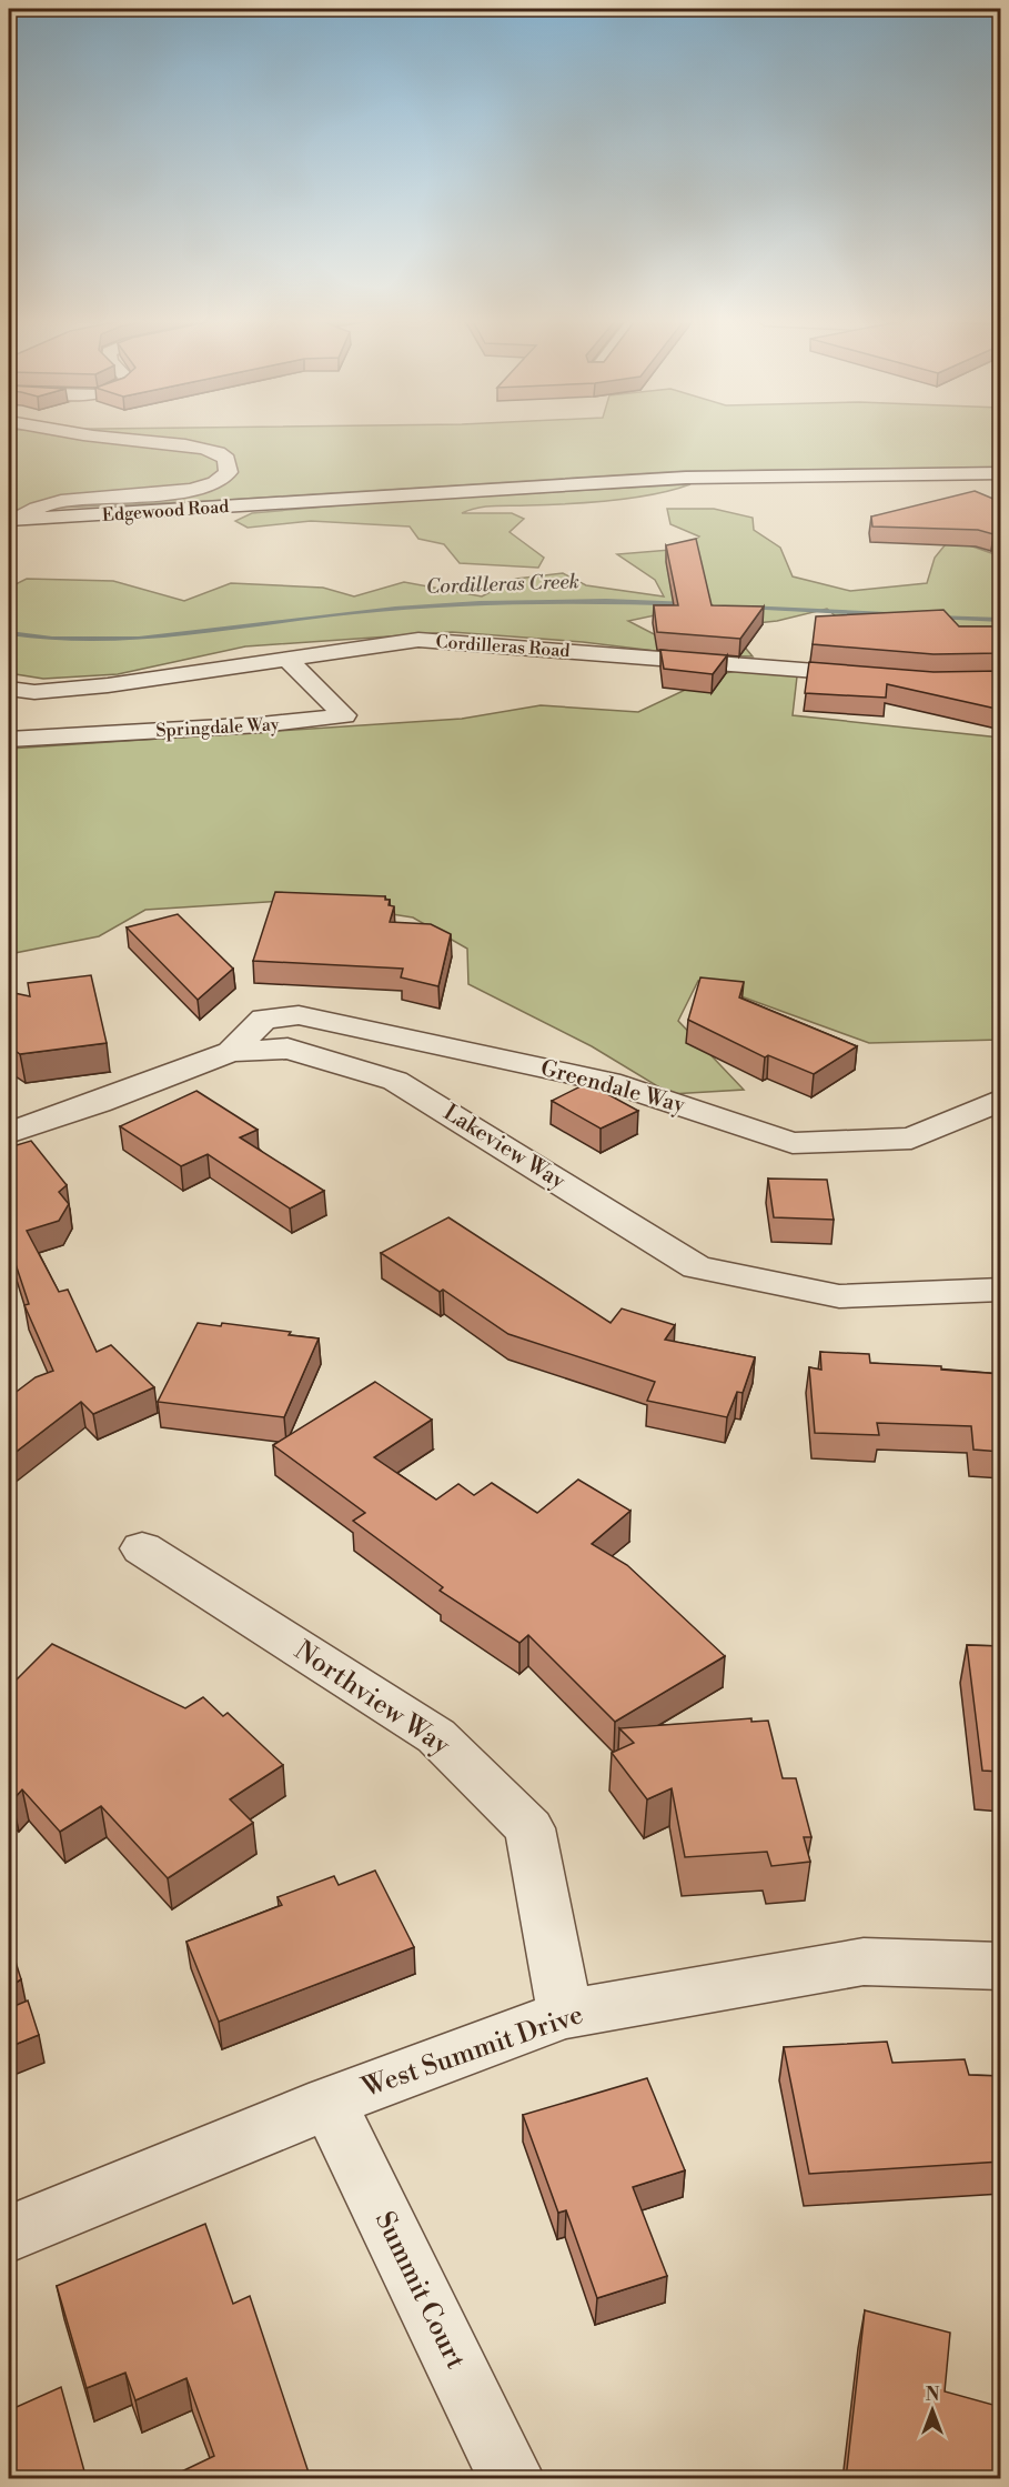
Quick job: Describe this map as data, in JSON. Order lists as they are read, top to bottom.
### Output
{
  "streets": {
    "street": [
      "Edgewood Road",
      "Cordilleras Road",
      "Springdale Way",
      "Greendale Way",
      "Lakeview Way",
      "Northview Way",
      "West Summit Drive",
      "Summit Court"
    ]
  },
  "crossings": [
    ["Cordilleras Road", "Springdale Way"],
    ["Greendale Way", "Lakeview Way"],
    ["Northview Way", "West Summit Drive"],
    ["West Summit Drive", "Summit Court"]
  ],
  "water": ["Cordilleras Creek"],
  "north": "top"
}
